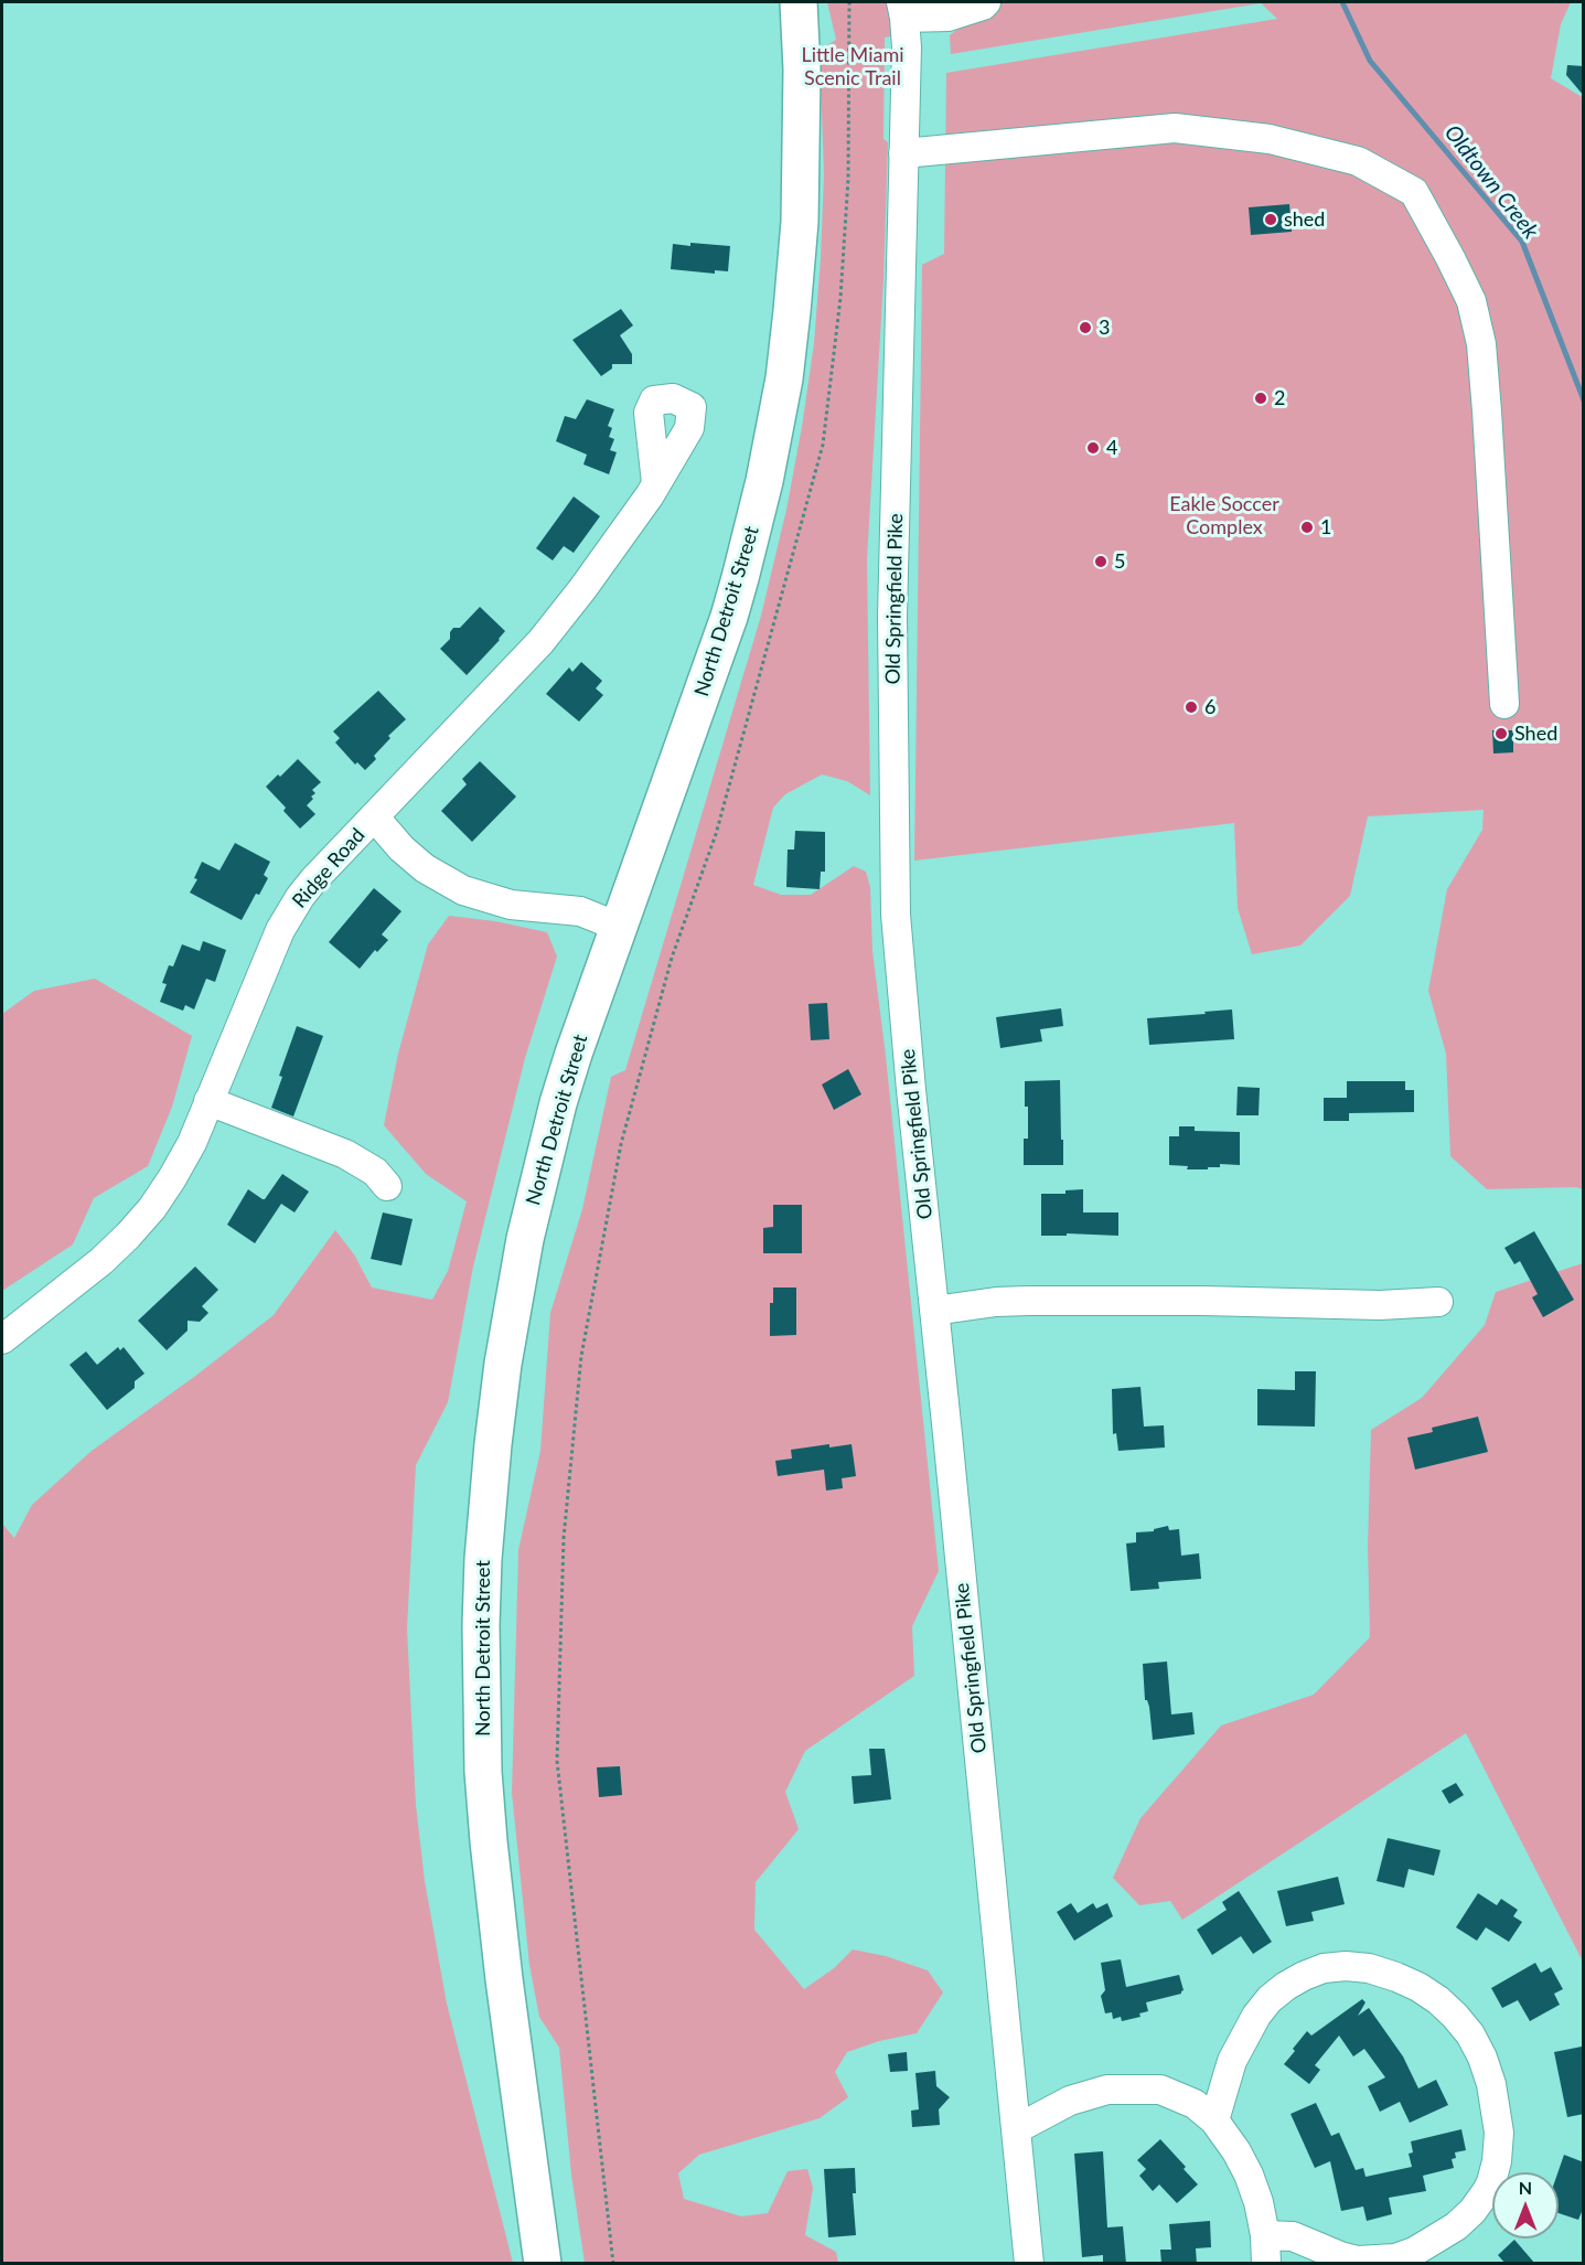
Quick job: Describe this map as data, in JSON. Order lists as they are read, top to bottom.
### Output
{
  "streets": {
    "highway": ["North Detroit Street"],
    "street": ["Old Springfield Pike", "Ridge Road"]
  },
  "water": ["Oldtown Creek"],
  "parks": ["Little Miami Scenic Trail", "Eakle Soccer Complex"],
  "places": [
    "shed",
    "3",
    "2",
    "4",
    "1",
    "5",
    "6",
    "Shed"
  ],
  "north": "top"
}
